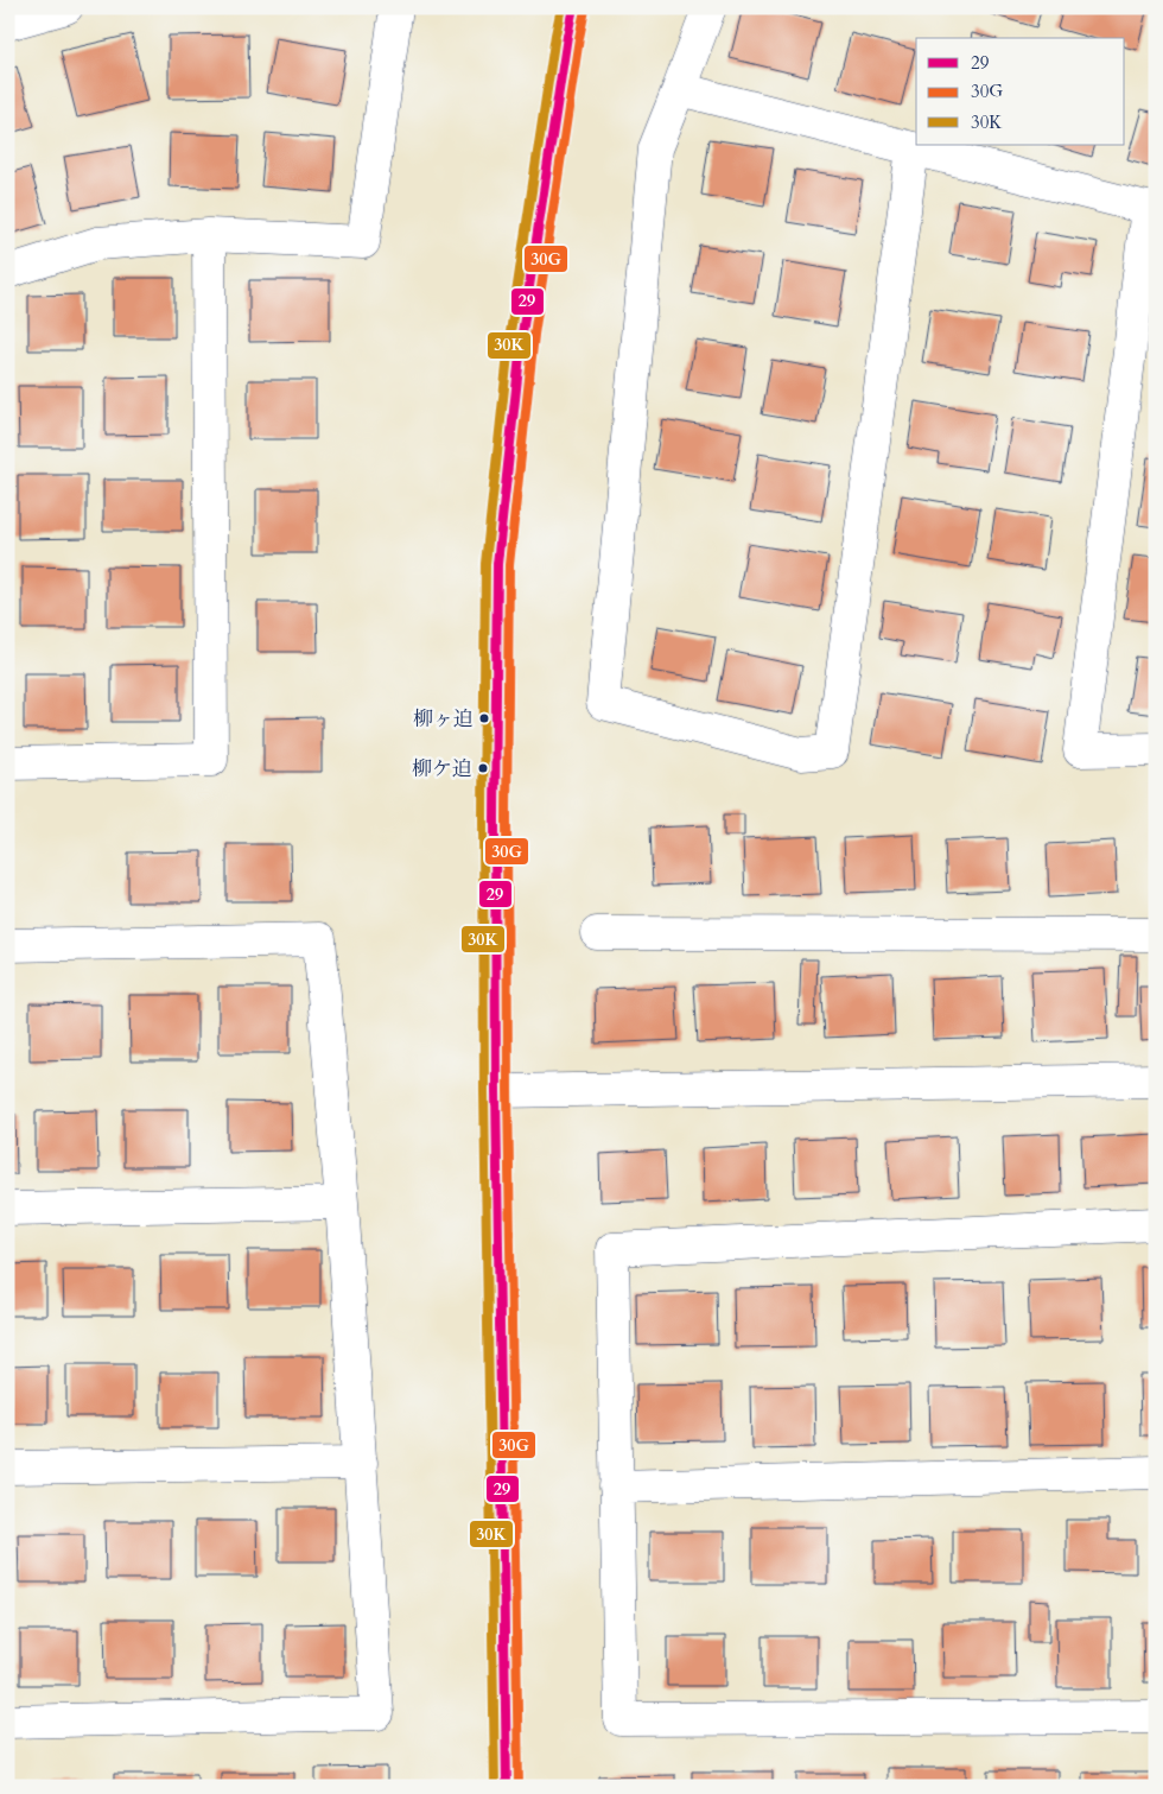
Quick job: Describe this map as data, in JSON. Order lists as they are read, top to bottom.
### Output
{
  "places": ["柳ヶ迫", "柳ケ迫"],
  "lines": ["transit line 29", "transit line 30K", "transit line 30G"],
  "legend": ["29", "30G", "30K"]
}
